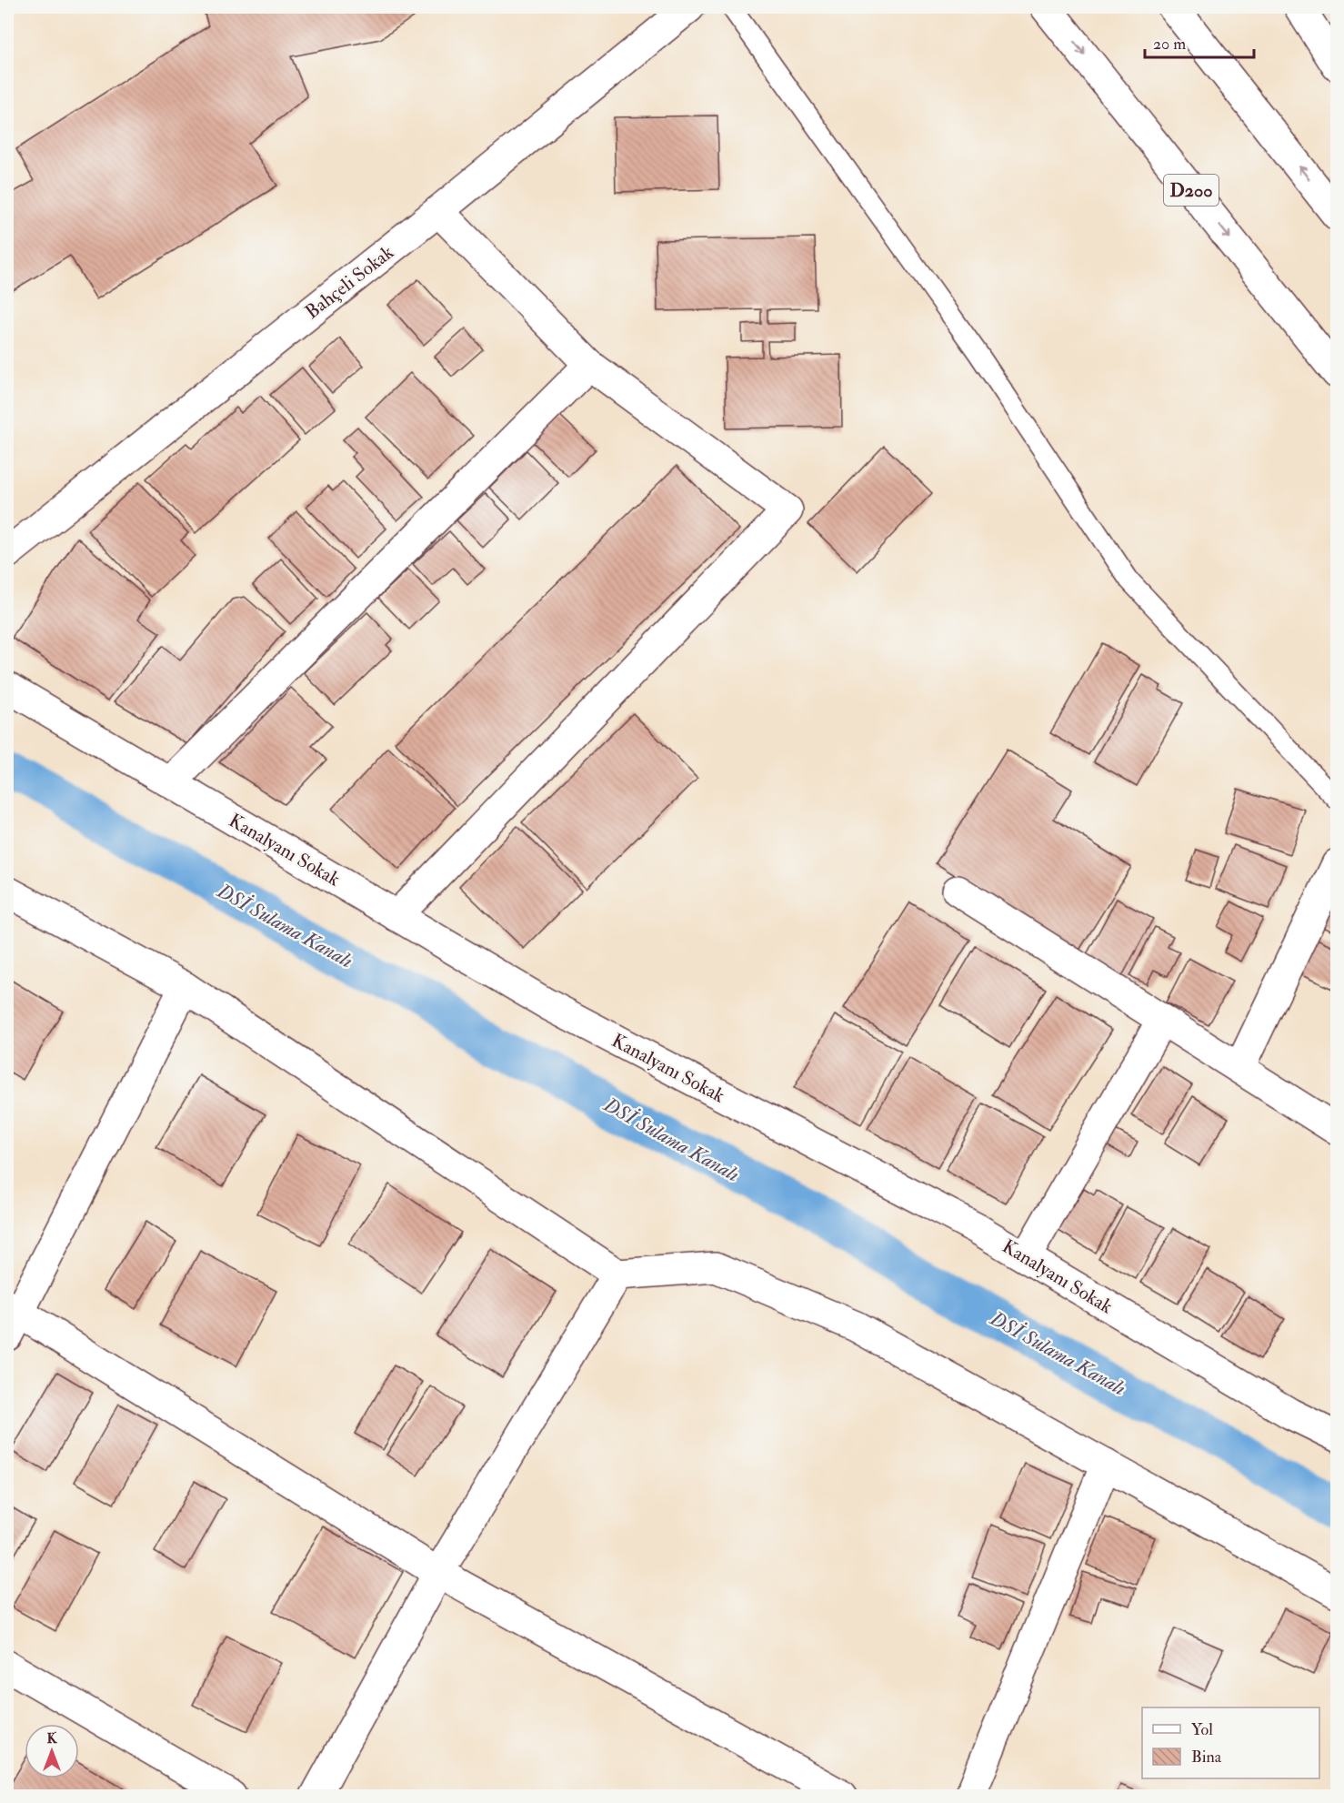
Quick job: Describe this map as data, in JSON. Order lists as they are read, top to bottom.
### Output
{
  "streets": {
    "main road": ["D200", "Bahçeli Sokak", "Kanalyanı Sokak"]
  },
  "water": ["DSİ Sulama Kanalı"],
  "legend": ["Yol", "Bina"],
  "scale_bar": "20 m",
  "north": "top"
}
